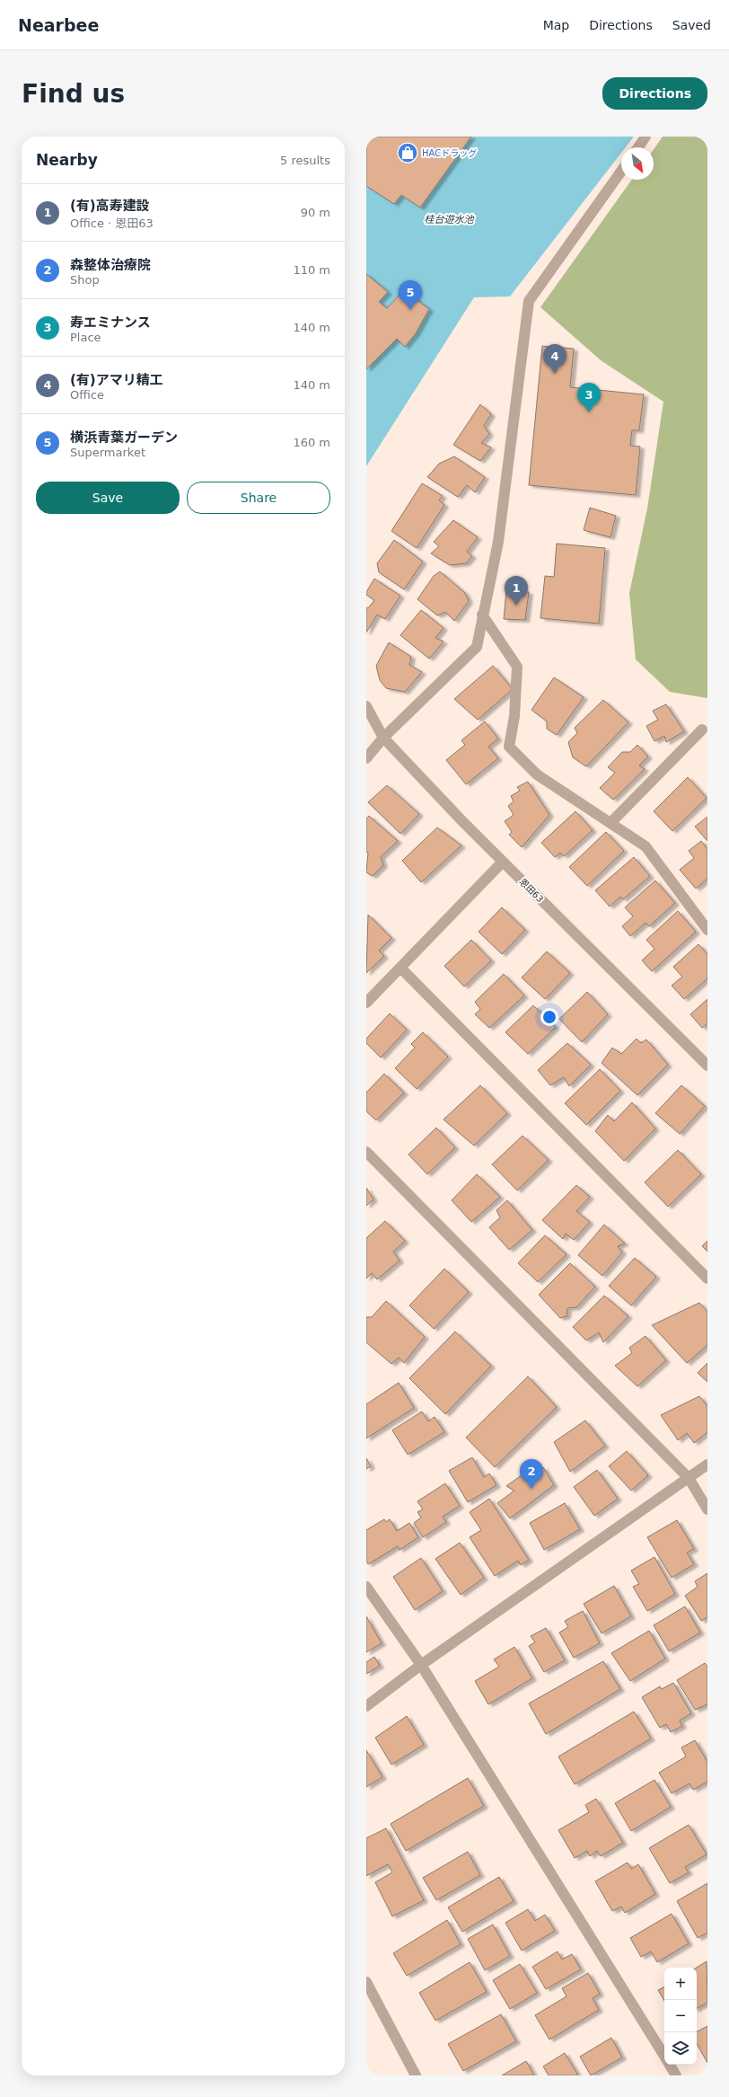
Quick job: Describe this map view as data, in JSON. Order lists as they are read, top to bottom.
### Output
{
  "streets": {
    "street": ["恩田63"]
  },
  "water": ["桂台遊水池"],
  "places": {
    "shop": ["HACドラッグ"]
  },
  "north": "bottom right",
  "page": {
    "header": "Nearbee",
    "nav": ["Map", "Directions", "Saved"],
    "buttons": [
      "Directions",
      ["Save", "Share"]
    ],
    "title": "Find us",
    "heading": ["Nearby", "5 results"],
    "list": [
      {
        "mark": "1",
        "name": "(有)高寿建設",
        "note": "Office · 恩田63",
        "value": "90 m"
      },
      {
        "mark": "2",
        "name": "森整体治療院",
        "note": "Shop",
        "value": "110 m"
      },
      {
        "mark": "3",
        "name": "寿エミナンス",
        "note": "Place",
        "value": "140 m"
      },
      {
        "mark": "4",
        "name": "(有)アマリ精工",
        "note": "Office",
        "value": "140 m"
      },
      {
        "mark": "5",
        "name": "横浜青葉ガーデン",
        "note": "Supermarket",
        "value": "160 m"
      }
    ],
    "pins": [
      "5",
      "4",
      "3",
      "1",
      "2"
    ],
    "map_buttons": ["+", "−"]
  }
}
